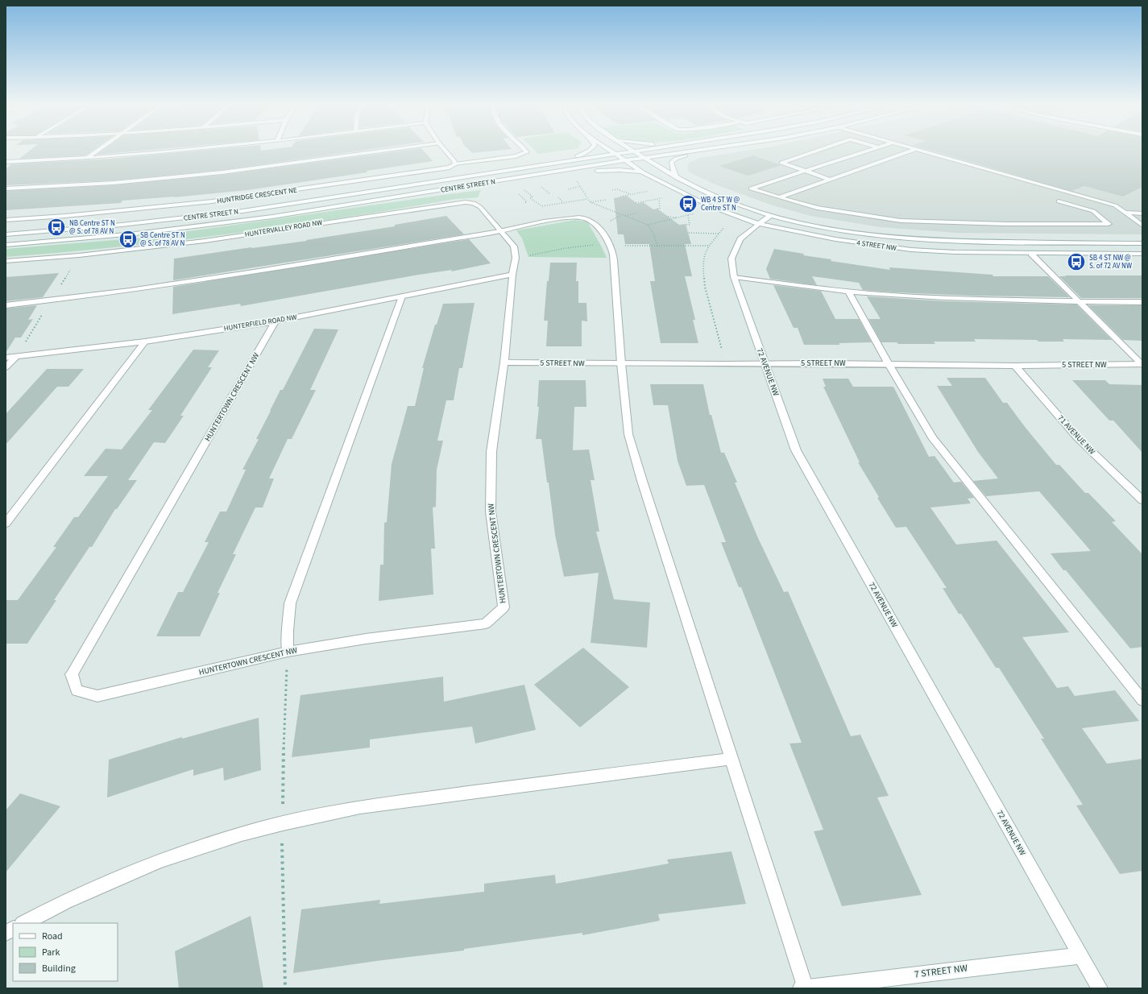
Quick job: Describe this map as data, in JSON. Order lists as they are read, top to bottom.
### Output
{
  "streets": {
    "street": [
      "CENTRE STREET N",
      "HUNTRIDGE CRESCENT NE",
      "HUNTERVALLEY ROAD NW",
      "4 STREET NW",
      "HUNTERFIELD ROAD NW",
      "5 STREET NW",
      "72 AVENUE NW",
      "HUNTERTOWN CRESCENT NW",
      "71 AVENUE NW",
      "7 STREET NW"
    ]
  },
  "crossings": [
    ["CENTRE STREET N", "4 STREET NW"],
    ["HUNTERVALLEY ROAD NW", "HUNTERFIELD ROAD NW"],
    ["HUNTERVALLEY ROAD NW", "HUNTERTOWN CRESCENT NW"],
    ["4 STREET NW", "72 AVENUE NW"],
    ["HUNTERFIELD ROAD NW", "HUNTERTOWN CRESCENT NW"],
    ["5 STREET NW", "72 AVENUE NW"],
    ["5 STREET NW", "HUNTERTOWN CRESCENT NW"],
    ["5 STREET NW", "71 AVENUE NW"],
    ["72 AVENUE NW", "7 STREET NW"]
  ],
  "places": {
    "bus stop": [
      "WB 4 ST W @ Centre ST N",
      "NB Centre ST N @ S. of 78 AV N",
      "SB Centre ST N @ S. of 78 AV N",
      "SB 4 ST NW @ S. of 72 AV NW"
    ]
  },
  "legend": ["Road", "Park", "Building"]
}
